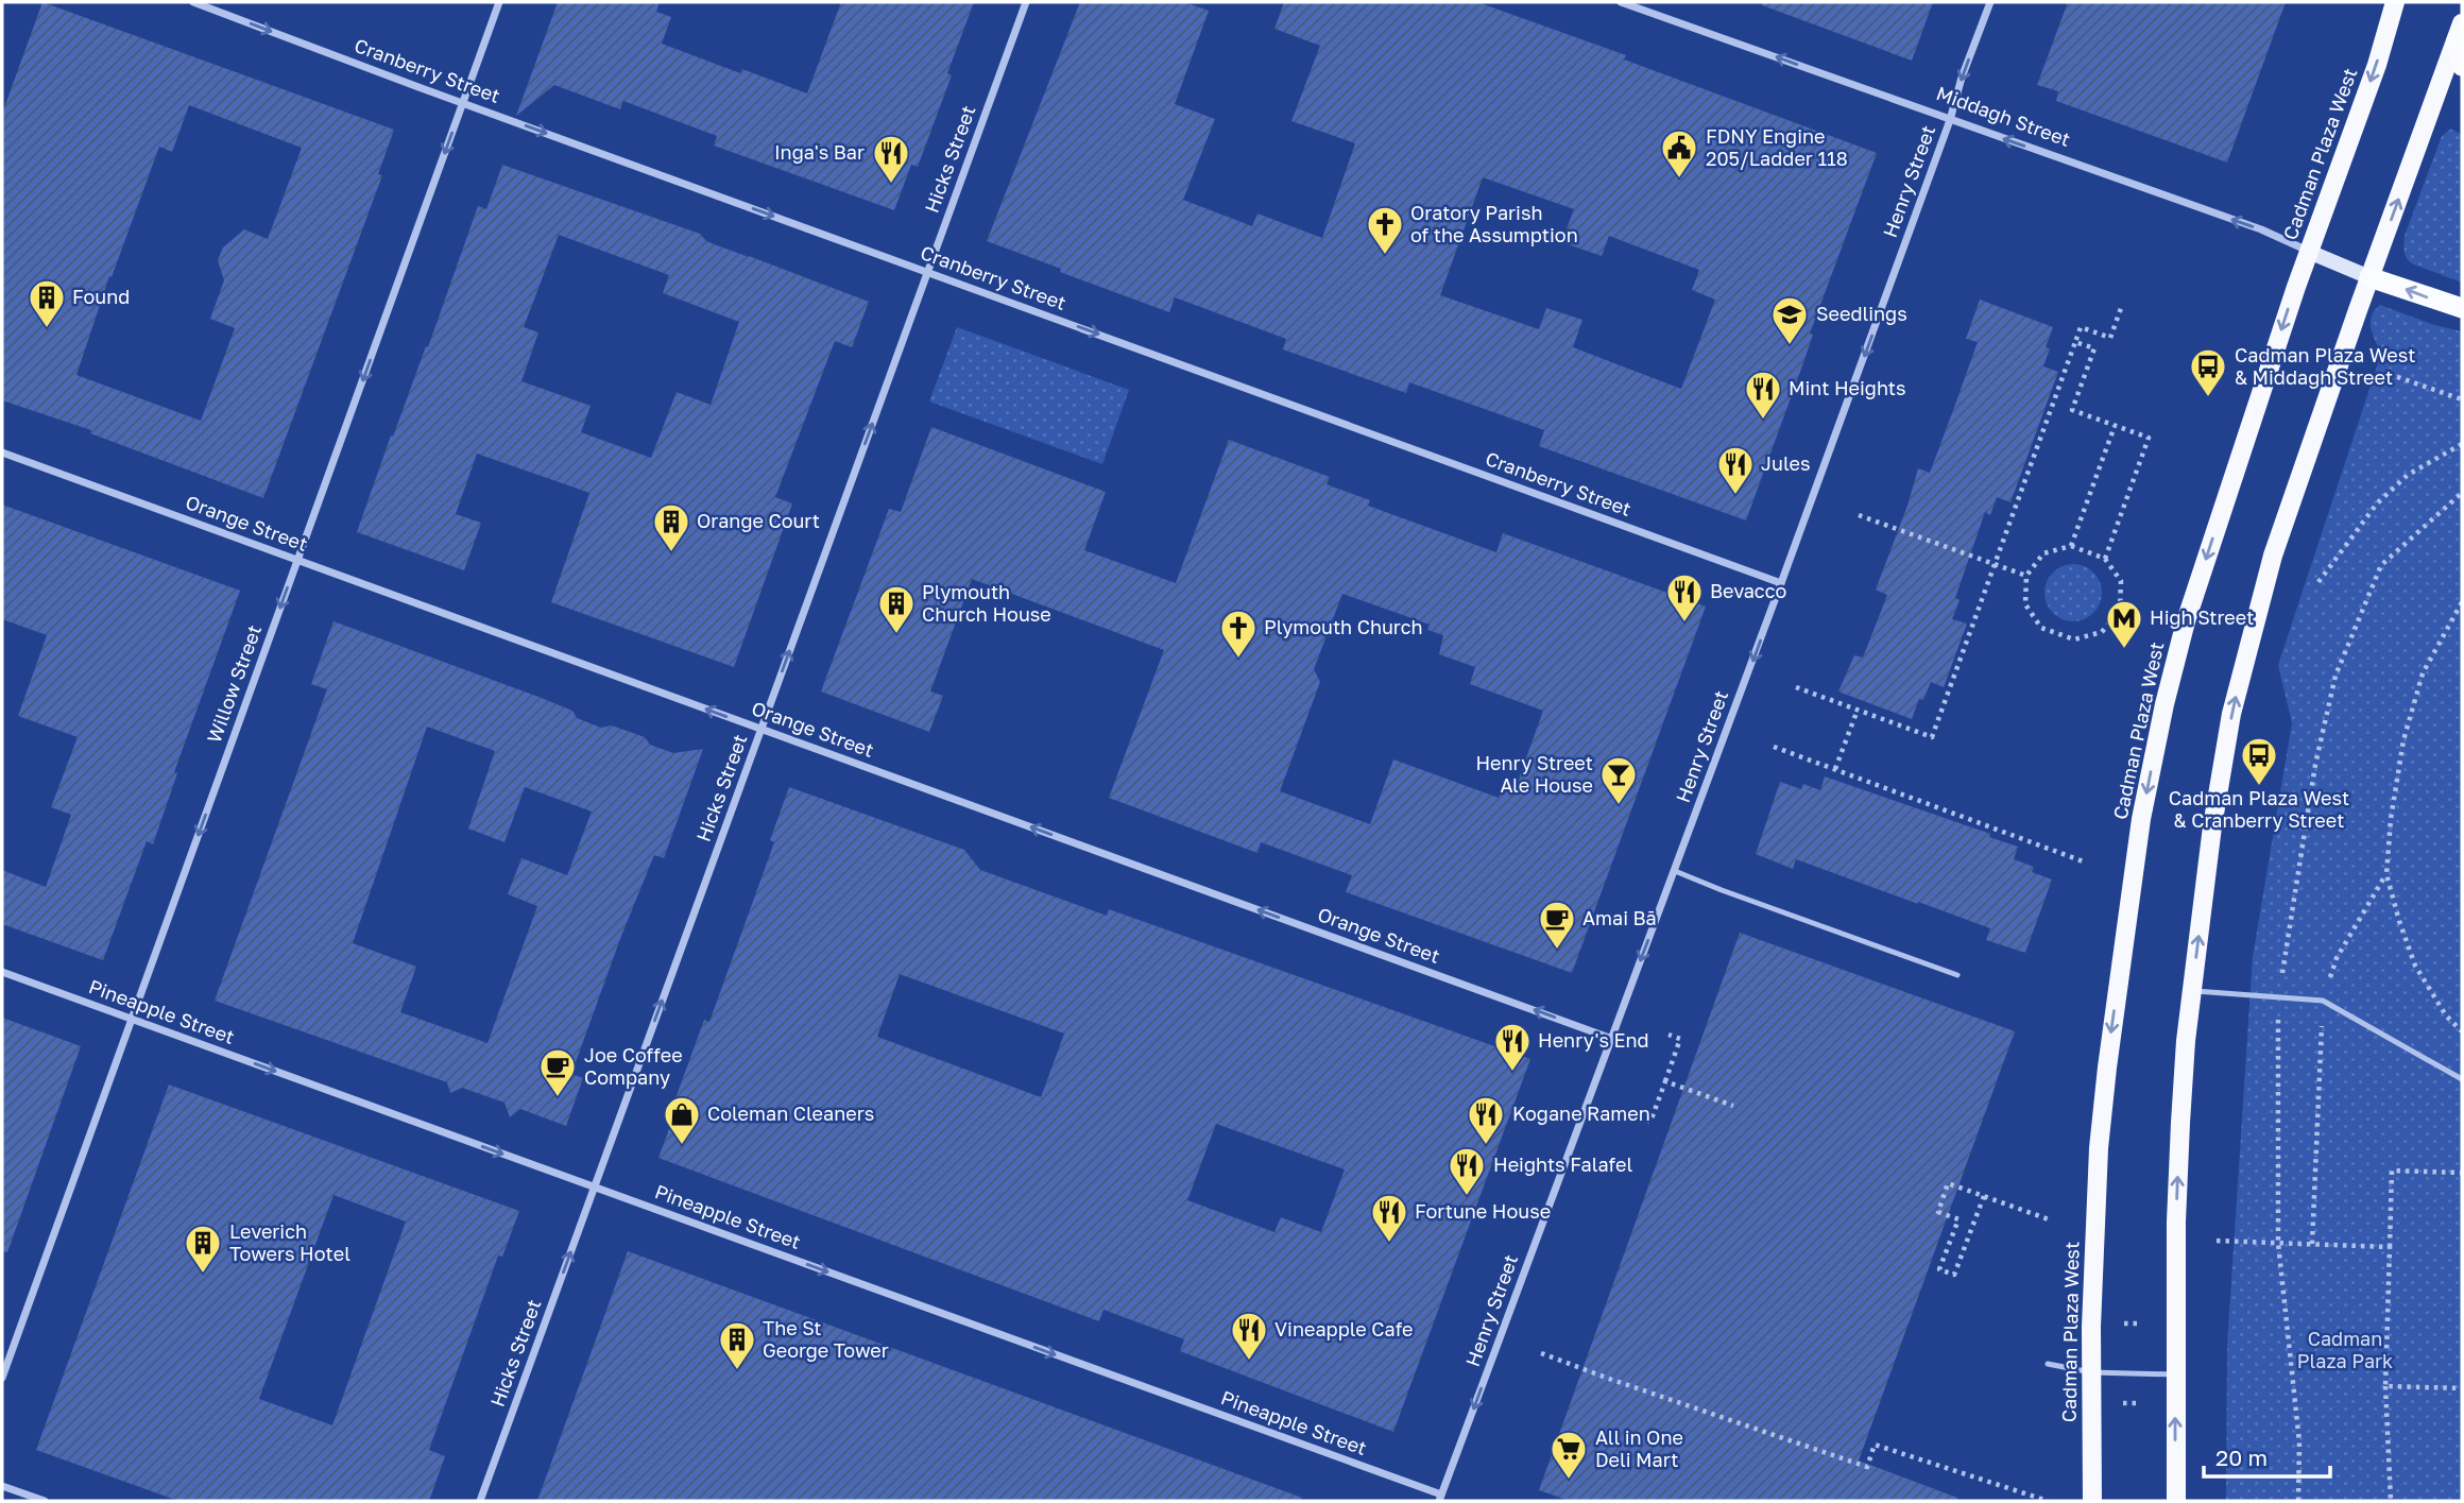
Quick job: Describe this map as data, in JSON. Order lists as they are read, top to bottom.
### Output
{
  "streets": {
    "main road": ["Middagh Street", "Cadman Plaza West"],
    "street": [
      "Cranberry Street",
      "Hicks Street",
      "Henry Street",
      "Orange Street",
      "Willow Street",
      "Pineapple Street"
    ]
  },
  "crossings": [
    ["Cranberry Street", "Hicks Street"],
    ["Cranberry Street", "Henry Street"],
    ["Cranberry Street", "Willow Street"],
    ["Middagh Street", "Cadman Plaza West"],
    ["Middagh Street", "Henry Street"],
    ["Hicks Street", "Orange Street"],
    ["Hicks Street", "Pineapple Street"],
    ["Henry Street", "Orange Street"],
    ["Henry Street", "Pineapple Street"],
    ["Orange Street", "Willow Street"],
    ["Willow Street", "Pineapple Street"]
  ],
  "one_way": [
    "Cranberry Street",
    "Middagh Street",
    "Hicks Street",
    "Henry Street",
    "Orange Street",
    "Willow Street",
    "Pineapple Street"
  ],
  "parks": ["Cadman Plaza Park"],
  "places": {
    "public building": ["FDNY Engine 205/Ladder 118"],
    "restaurant": [
      "Inga's Bar",
      "Mint Heights",
      "Jules",
      "Bevacco",
      "Henry's End",
      "Kogane Ramen",
      "Heights Falafel",
      "Fortune House",
      "Vineapple Cafe"
    ],
    "church": ["Oratory Parish of the Assumption", "Plymouth Church"],
    "building": [
      "Found",
      "Orange Court",
      "Plymouth Church House",
      "Leverich Towers Hotel",
      "The St George Tower"
    ],
    "school or university": ["Seedlings"],
    "bus stop": ["Cadman Plaza West & Middagh Street", "Cadman Plaza West & Cranberry Street"],
    "metro station": ["High Street"],
    "bar": ["Henry Street Ale House"],
    "cafe": ["Amai Bā", "Joe Coffee Company"],
    "shop": ["Coleman Cleaners"],
    "supermarket": ["All in One Deli Mart"]
  },
  "scale_bar": "20 m"
}
